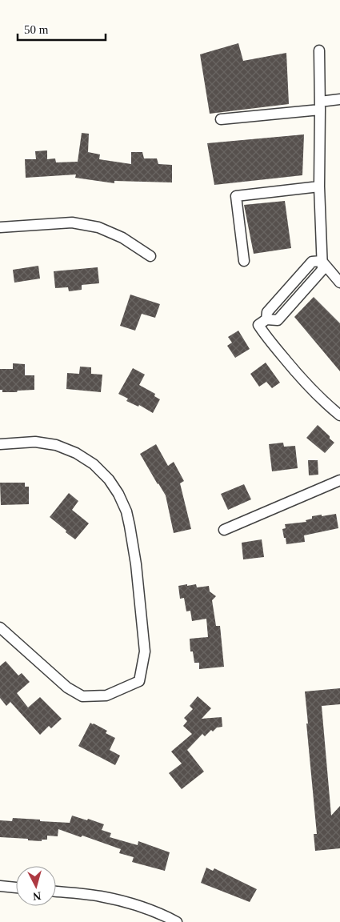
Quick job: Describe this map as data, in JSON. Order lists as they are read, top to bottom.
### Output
{
  "scale_bar": "50 m",
  "north": "bottom"
}
